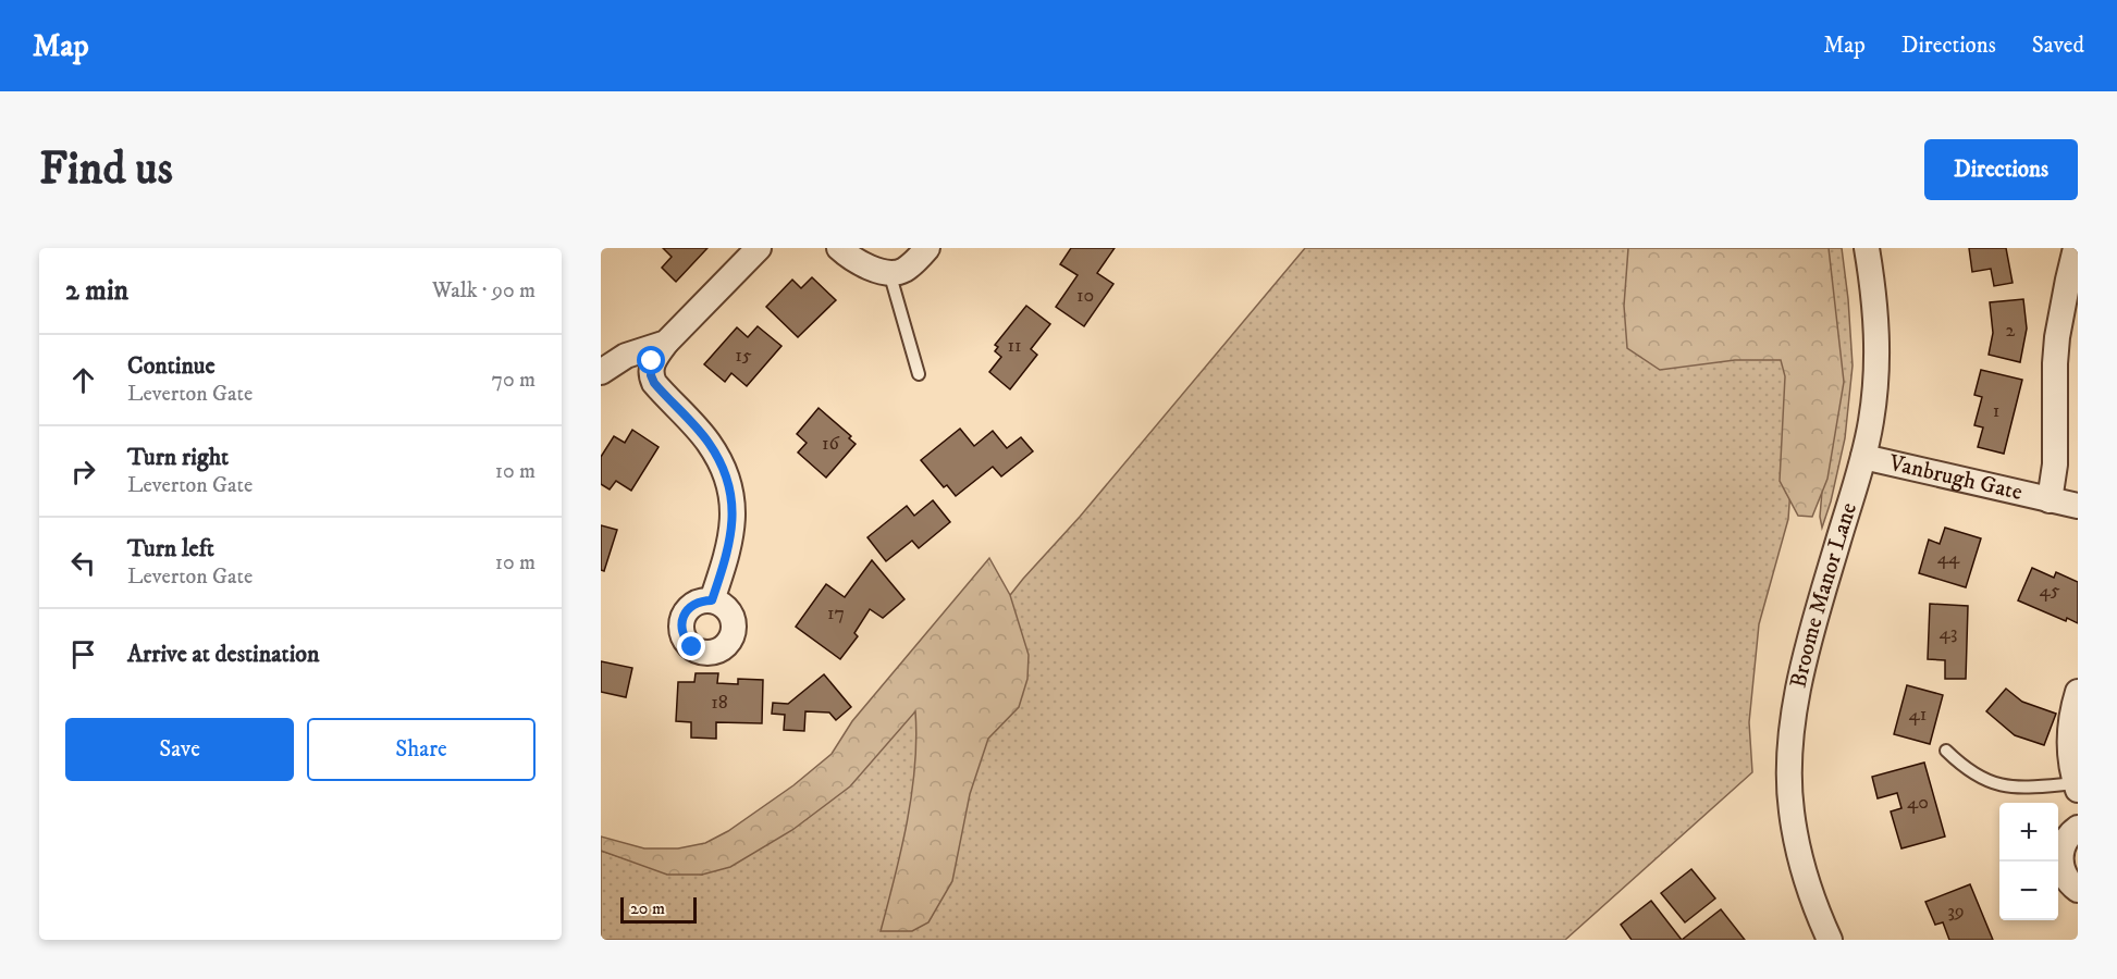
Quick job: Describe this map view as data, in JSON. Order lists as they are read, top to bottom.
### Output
{
  "streets": {
    "street": ["Vanbrugh Gate", "Broome Manor Lane"]
  },
  "crossings": [
    ["Vanbrugh Gate", "Broome Manor Lane"]
  ],
  "house_numbers": [
    "10",
    "2",
    "11",
    "15",
    "1",
    "16",
    "44",
    "45",
    "17",
    "43",
    "18",
    "41",
    "40",
    "39"
  ],
  "scale_bar": "20 m",
  "page": {
    "header": "Map",
    "nav": ["Map", "Directions", "Saved"],
    "buttons": [
      "Directions",
      ["Save", "Share"]
    ],
    "title": "Find us",
    "heading": ["2 min", "Walk · 90 m"],
    "list": [
      ["Continue", "Leverton Gate", "70 m"],
      ["Turn right", "Leverton Gate", "10 m"],
      ["Turn left", "Leverton Gate", "10 m"],
      "Arrive at destination"
    ],
    "map_buttons": ["+", "−"],
    "scale": "20 m"
  }
}
